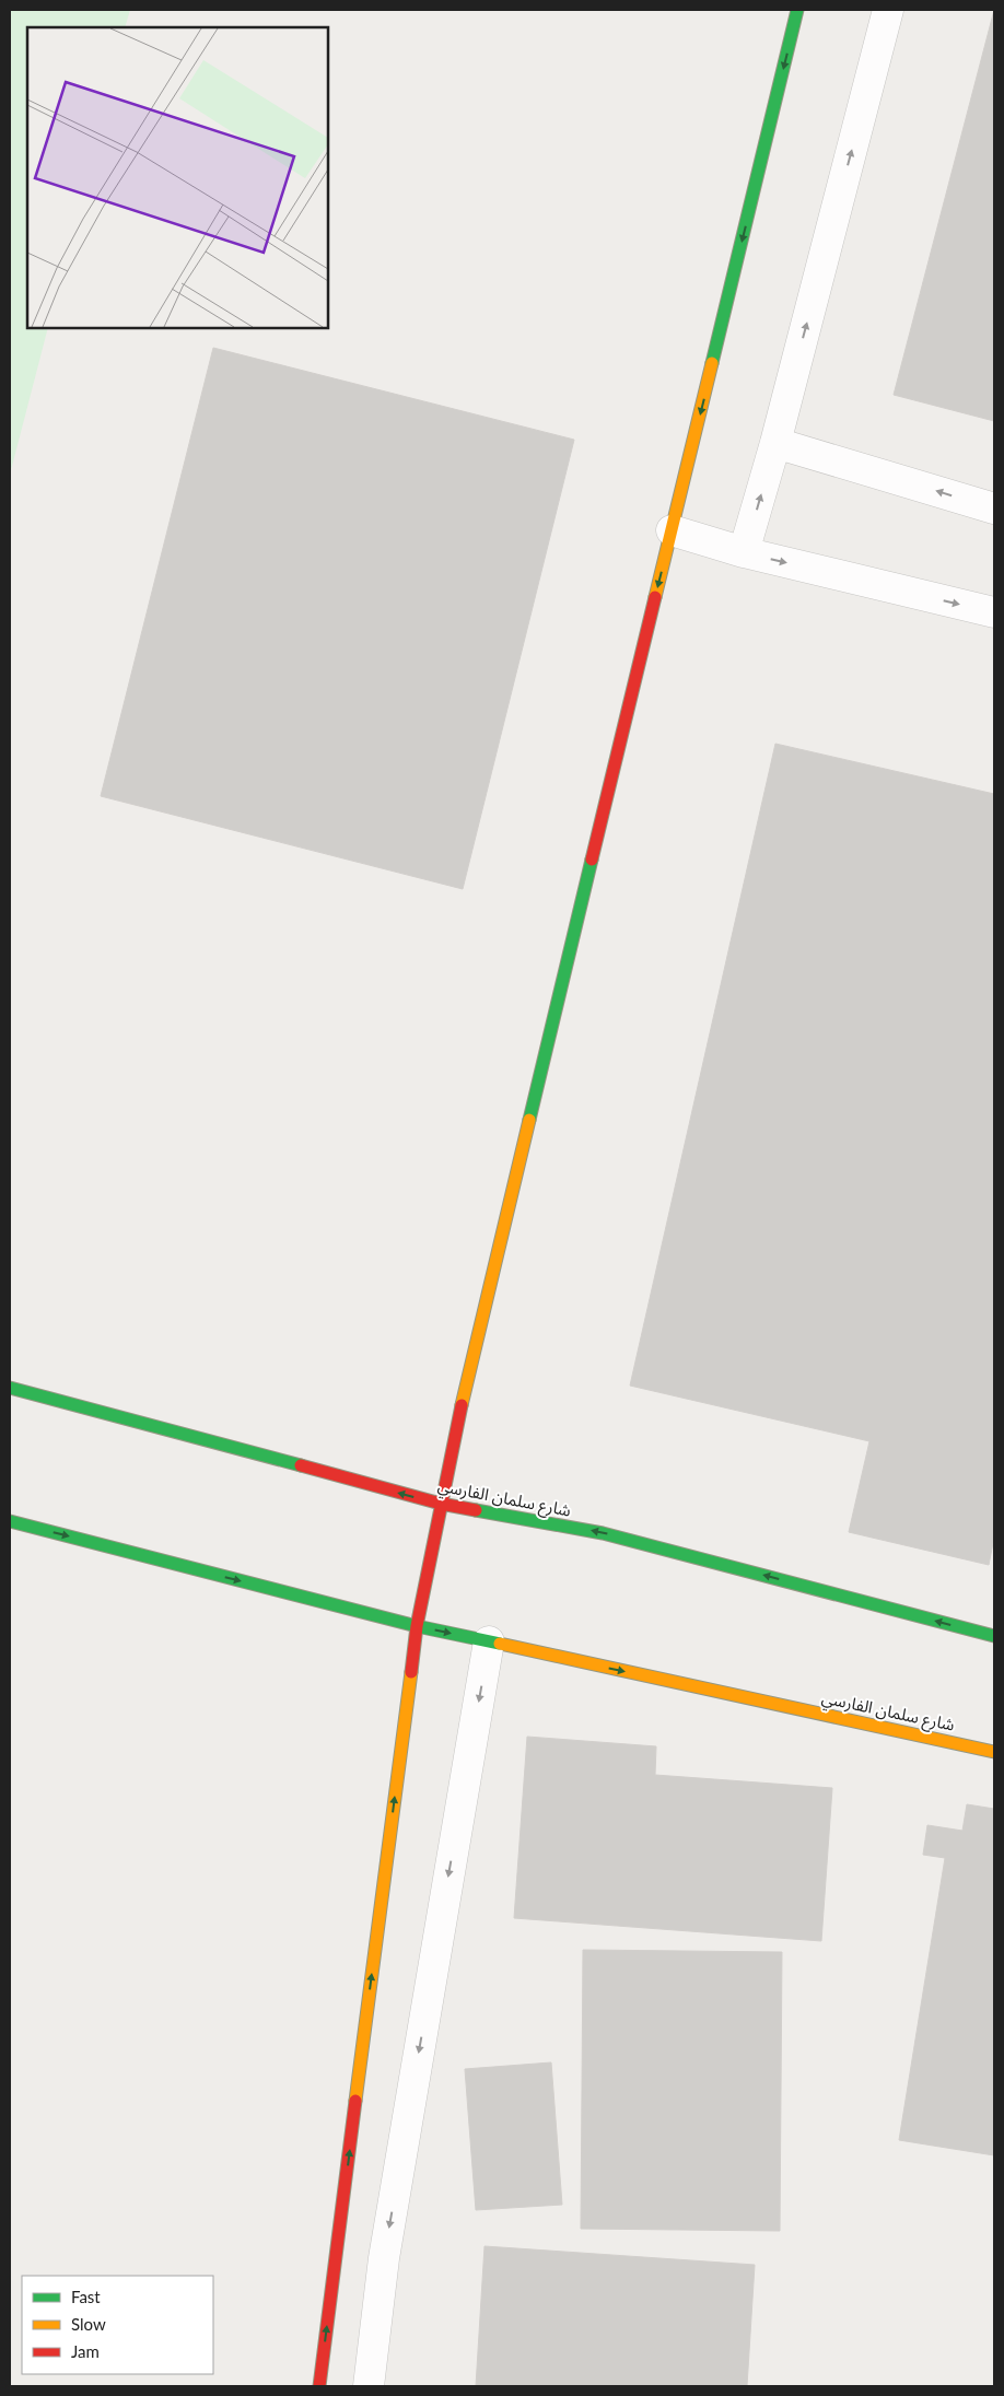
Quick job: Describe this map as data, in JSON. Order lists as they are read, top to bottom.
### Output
{
  "streets": {
    "street": ["شارع سلمان الفارسي"]
  },
  "legend": ["Fast", "Slow", "Jam"]
}
